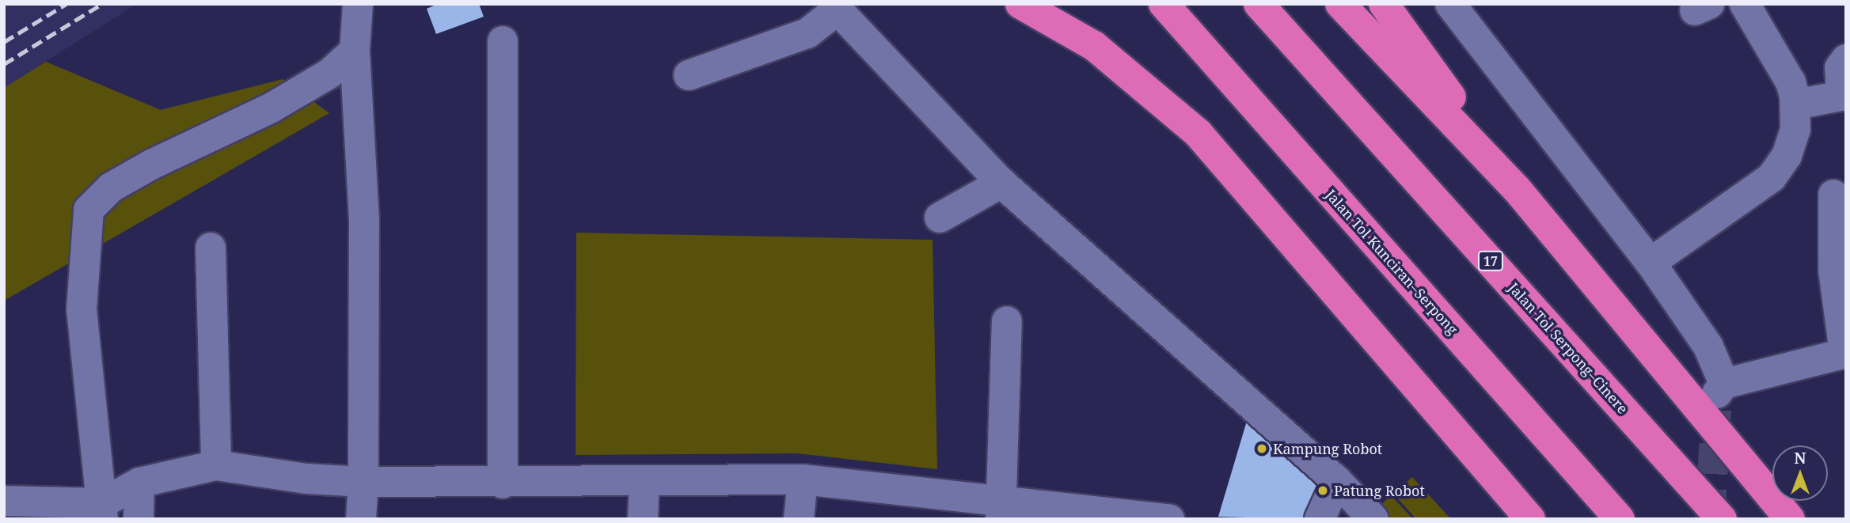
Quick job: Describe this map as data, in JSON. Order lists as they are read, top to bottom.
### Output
{
  "streets": {
    "highway": ["17", "Jalan Tol Kunciran–Serpong", "Jalan Tol Serpong–Cinere"]
  },
  "places": ["Kampung Robot", "Patung Robot"],
  "north": "top"
}
